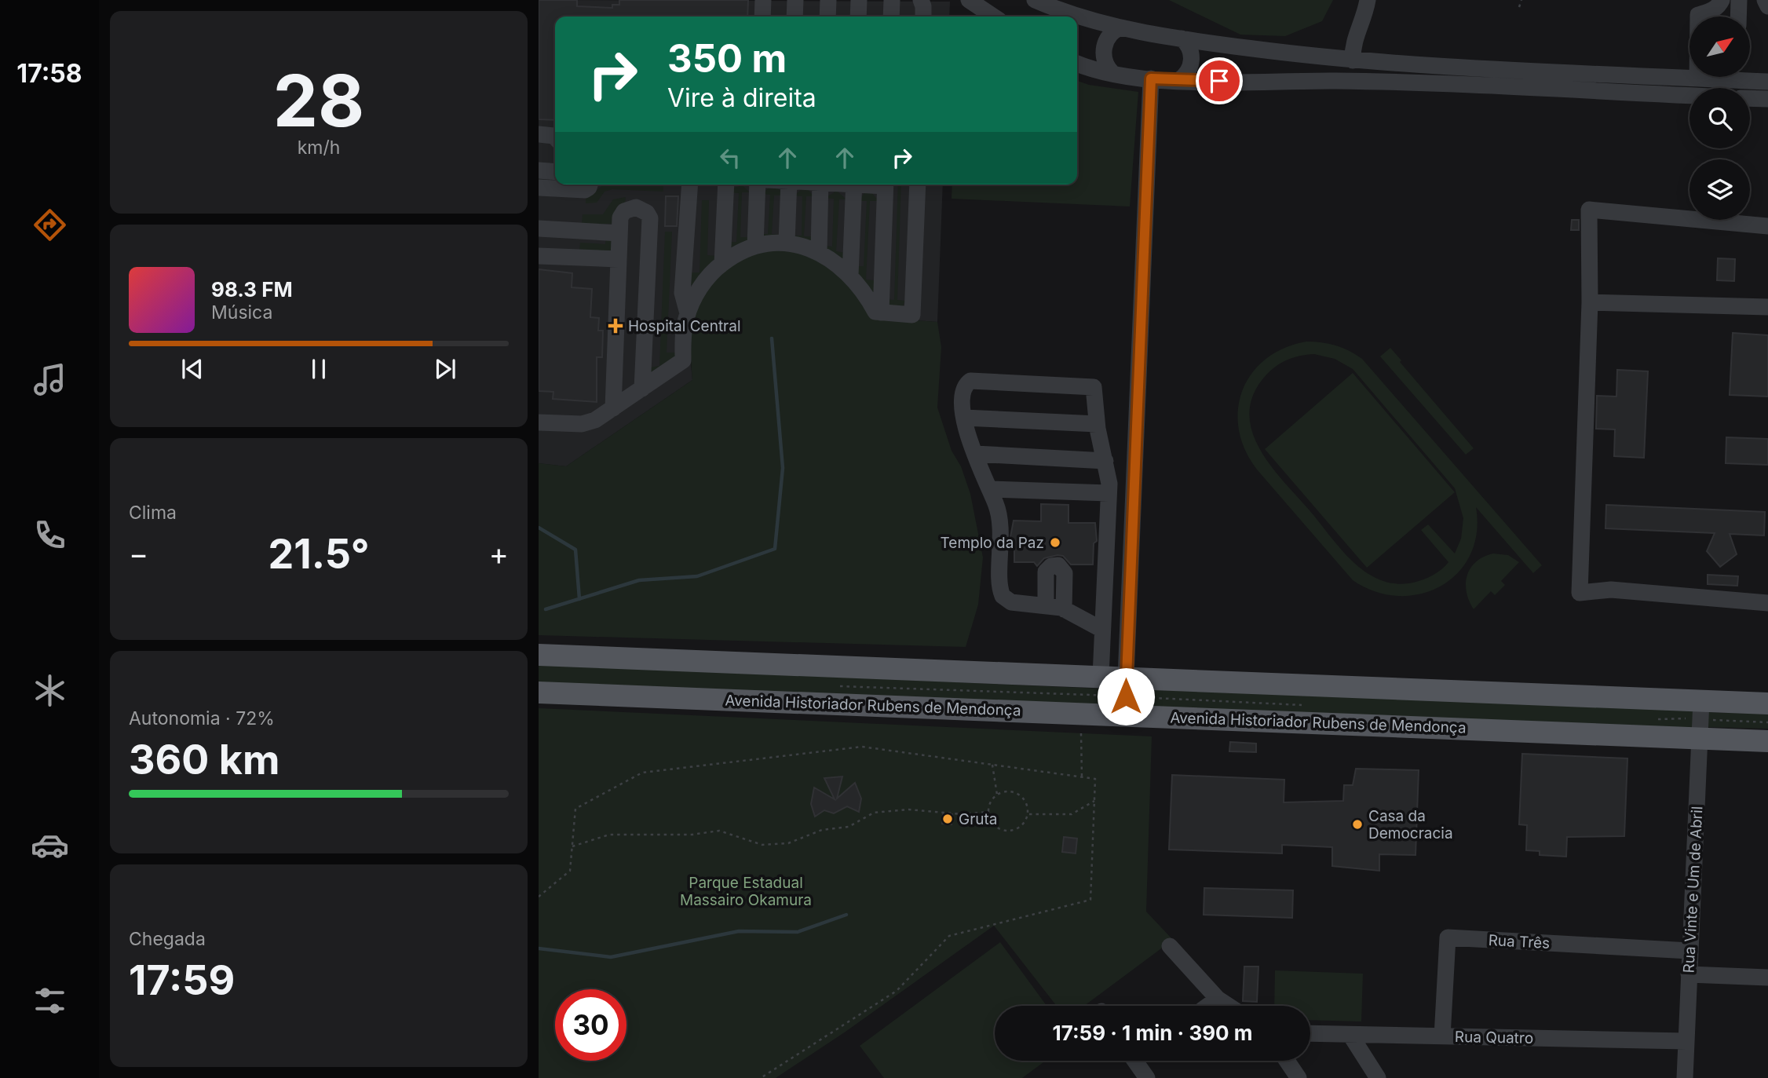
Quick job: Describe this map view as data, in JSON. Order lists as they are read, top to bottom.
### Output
{
  "streets": {
    "main road": ["Avenida Historiador Rubens de Mendonça"],
    "street": ["Rua Vinte e Um de Abril", "Rua Três", "Rua Quatro"]
  },
  "crossings": [
    ["Avenida Historiador Rubens de Mendonça", "Rua Vinte e Um de Abril"],
    ["Rua Vinte e Um de Abril", "Rua Três"],
    ["Rua Vinte e Um de Abril", "Rua Quatro"],
    ["Rua Três", "Rua Quatro"]
  ],
  "parks": ["Parque Estadual Massairo Okamura"],
  "places": {
    "health": ["Hospital Central"],
    "other": ["Templo da Paz", "Gruta", "Casa da Democracia"]
  },
  "north": "top right",
  "page": {
    "tabs": "17:58",
    "tile": [
      ["28", "km/h"],
      "Clima",
      ["Autonomia · 72%", "360 km"],
      ["Chegada", "17:59"]
    ],
    "turn": ["350 m", "Vire à direita"],
    "song": ["98.3 FM", "Música"],
    "heat": ["−", "21.5°", "+"],
    "limit": "30",
    "trip": "17:59 · 1 min · 390 m"
  }
}
